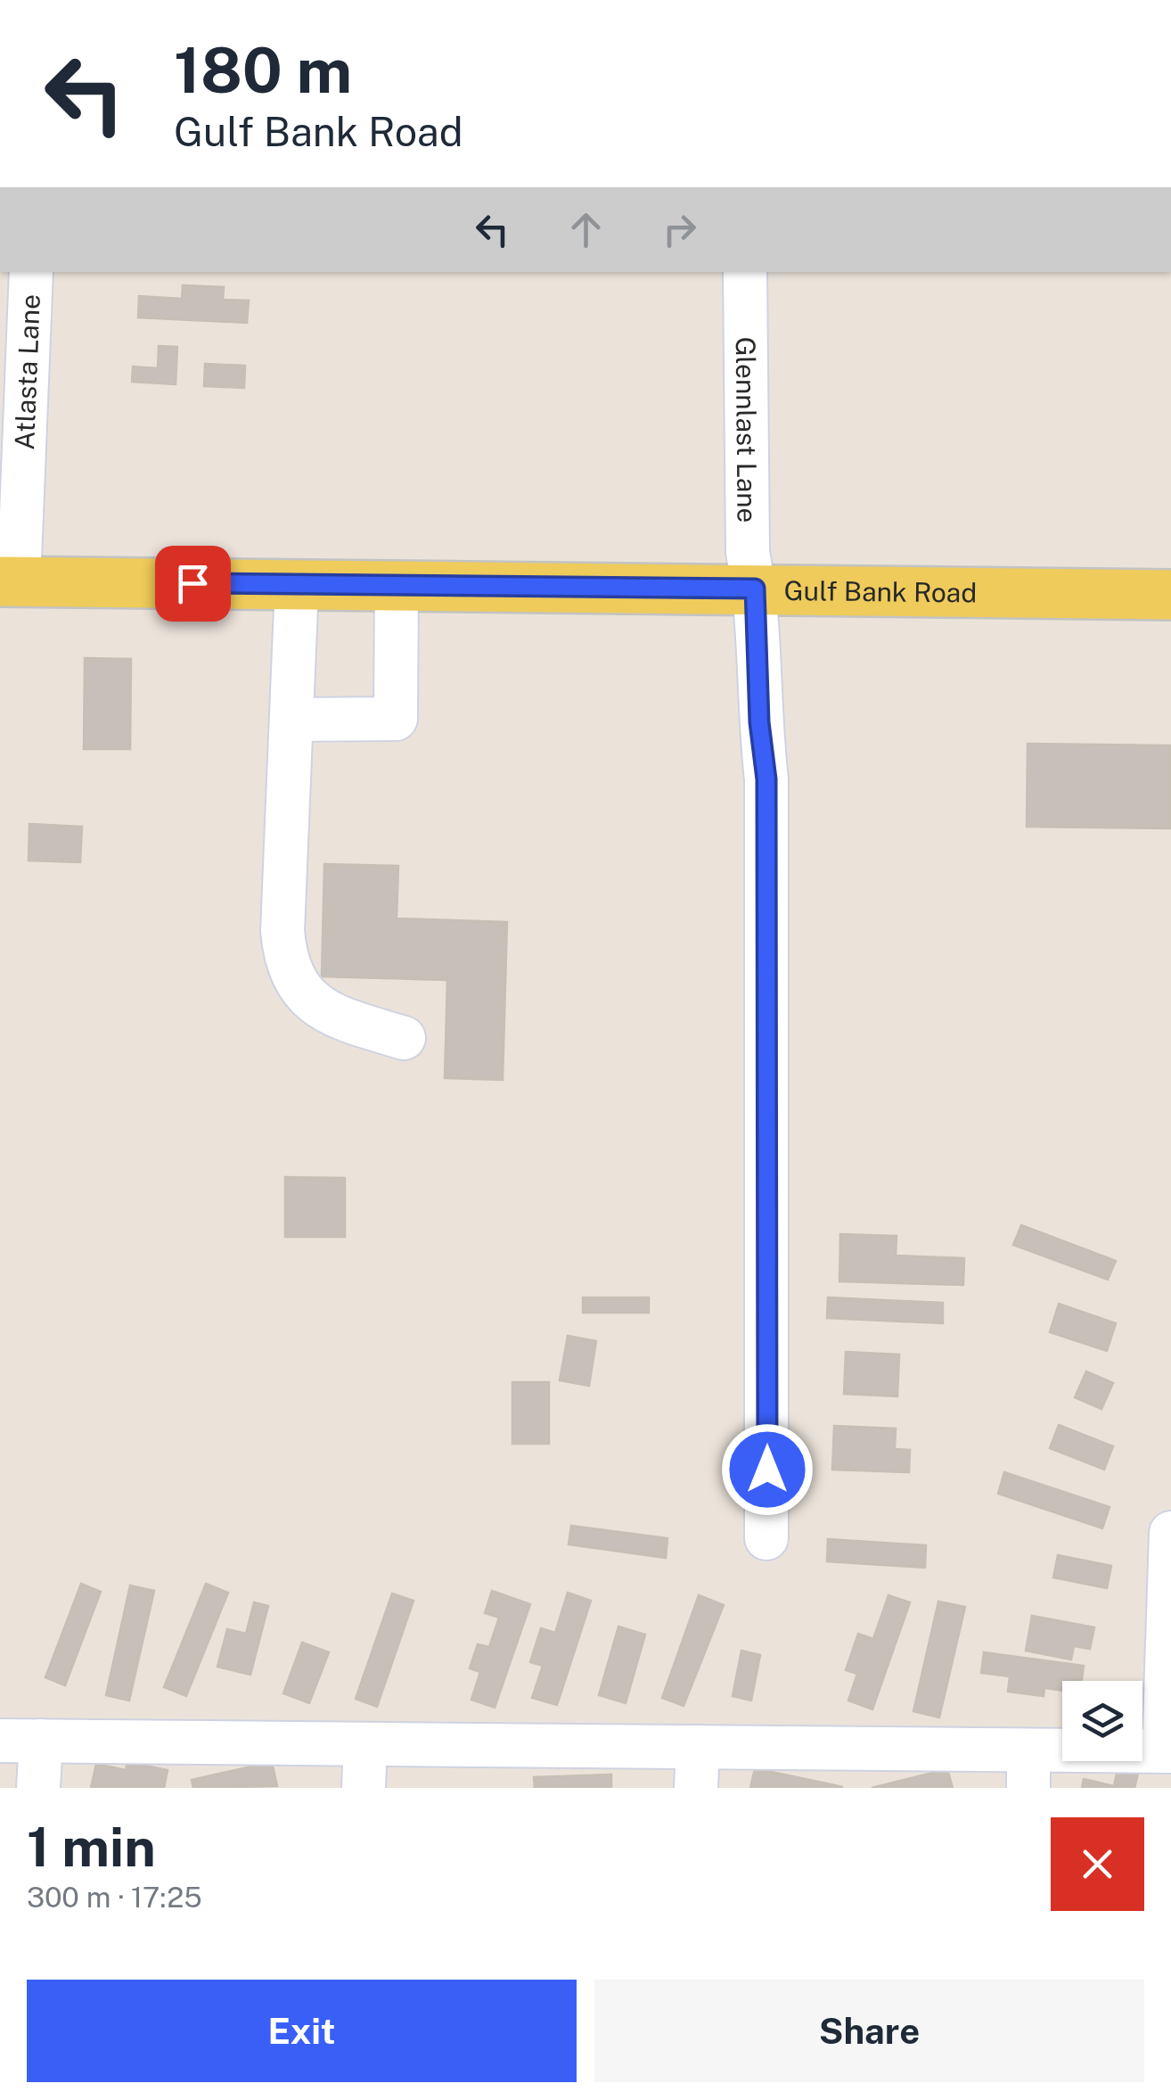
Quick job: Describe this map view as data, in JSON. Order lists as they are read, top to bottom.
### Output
{
  "streets": {
    "main road": ["Gulf Bank Road"],
    "street": ["Atlasta Lane", "Glennlast Lane"]
  },
  "crossings": [
    ["Atlasta Lane", "Gulf Bank Road"],
    ["Glennlast Lane", "Gulf Bank Road"]
  ],
  "page": {
    "turn": ["180 m", "Gulf Bank Road"],
    "heading": ["1 min", "300 m · 17:25"],
    "buttons": ["Exit", "Share"]
  }
}
